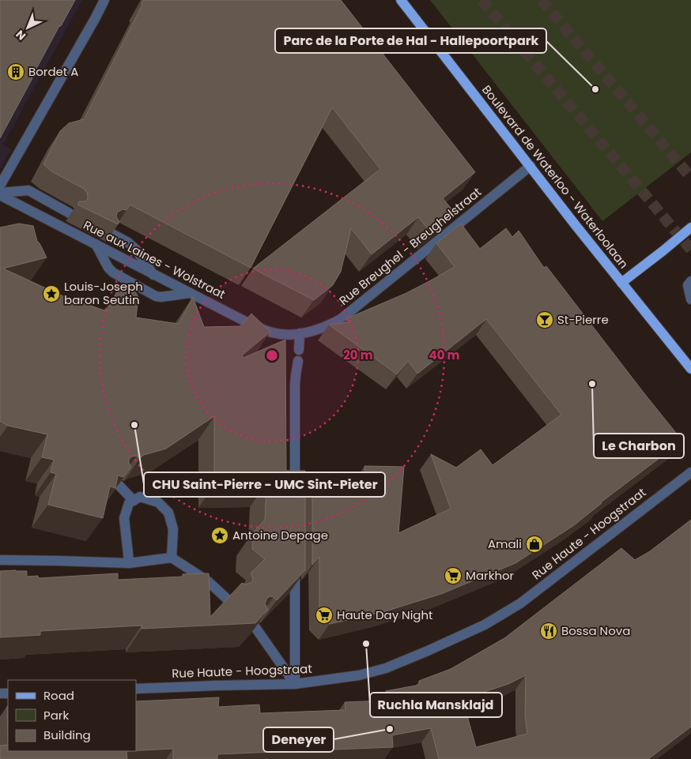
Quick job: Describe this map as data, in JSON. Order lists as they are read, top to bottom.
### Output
{
  "streets": {
    "main road": ["Boulevard de Waterloo - Waterloolaan"],
    "street": ["Rue Breughel - Breughelstraat", "Rue aux Laines - Wolstraat", "Rue Haute - Hoogstraat"]
  },
  "crossings": [
    ["Boulevard de Waterloo - Waterloolaan", "Rue Breughel - Breughelstraat"],
    ["Rue Breughel - Breughelstraat", "Rue aux Laines - Wolstraat"]
  ],
  "places": {
    "building": ["Bordet A"],
    "other": [
      "Parc de la Porte de Hal - Hallepoortpark",
      "Le Charbon",
      "CHU Saint-Pierre - UMC Sint-Pieter",
      "Ruchla Mansklajd",
      "Deneyer"
    ],
    "place": ["Louis-Joseph baron Seutin", "Antoine Depage"],
    "bar": ["St-Pierre"],
    "shop": ["Amali"],
    "supermarket": ["Markhor", "Haute Day Night"],
    "restaurant": ["Bossa Nova"]
  },
  "legend": ["Road", "Park", "Building"],
  "north": "bottom left",
  "rings": ["20 m", "40 m"]
}
